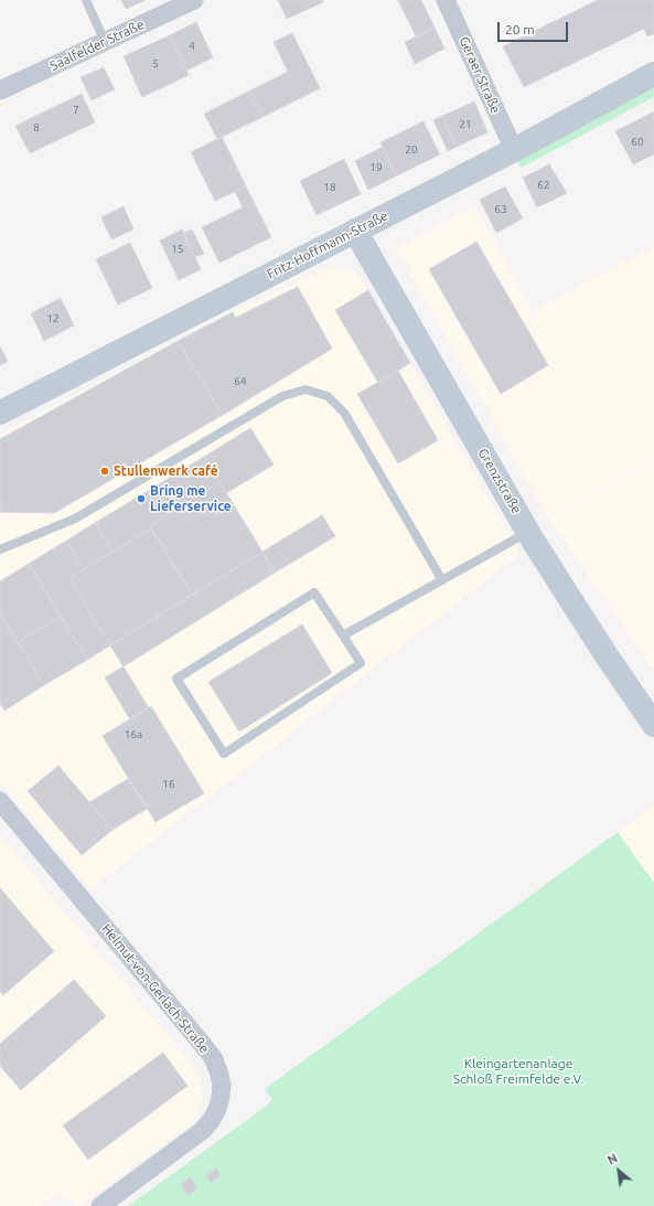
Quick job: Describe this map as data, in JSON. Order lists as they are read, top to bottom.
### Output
{
  "streets": {
    "street": [
      "Saalfelder Straße",
      "Geraer Straße",
      "Fritz-Hoffmann-Straße",
      "Grenzstraße",
      "Helmut-von-Gerlach-Straße"
    ]
  },
  "crossings": [
    ["Geraer Straße", "Fritz-Hoffmann-Straße"],
    ["Fritz-Hoffmann-Straße", "Grenzstraße"]
  ],
  "parks": ["Kleingartenanlage Schloß Freimfelde e.V."],
  "places": ["Stullenwerk café", "Bring me Lieferservice"],
  "house_numbers": [
    "4",
    "5",
    "7",
    "21",
    "8",
    "60",
    "20",
    "19",
    "62",
    "18",
    "63",
    "15",
    "12",
    "64",
    "16a",
    "16"
  ],
  "scale_bar": "20 m",
  "north": "top left"
}
